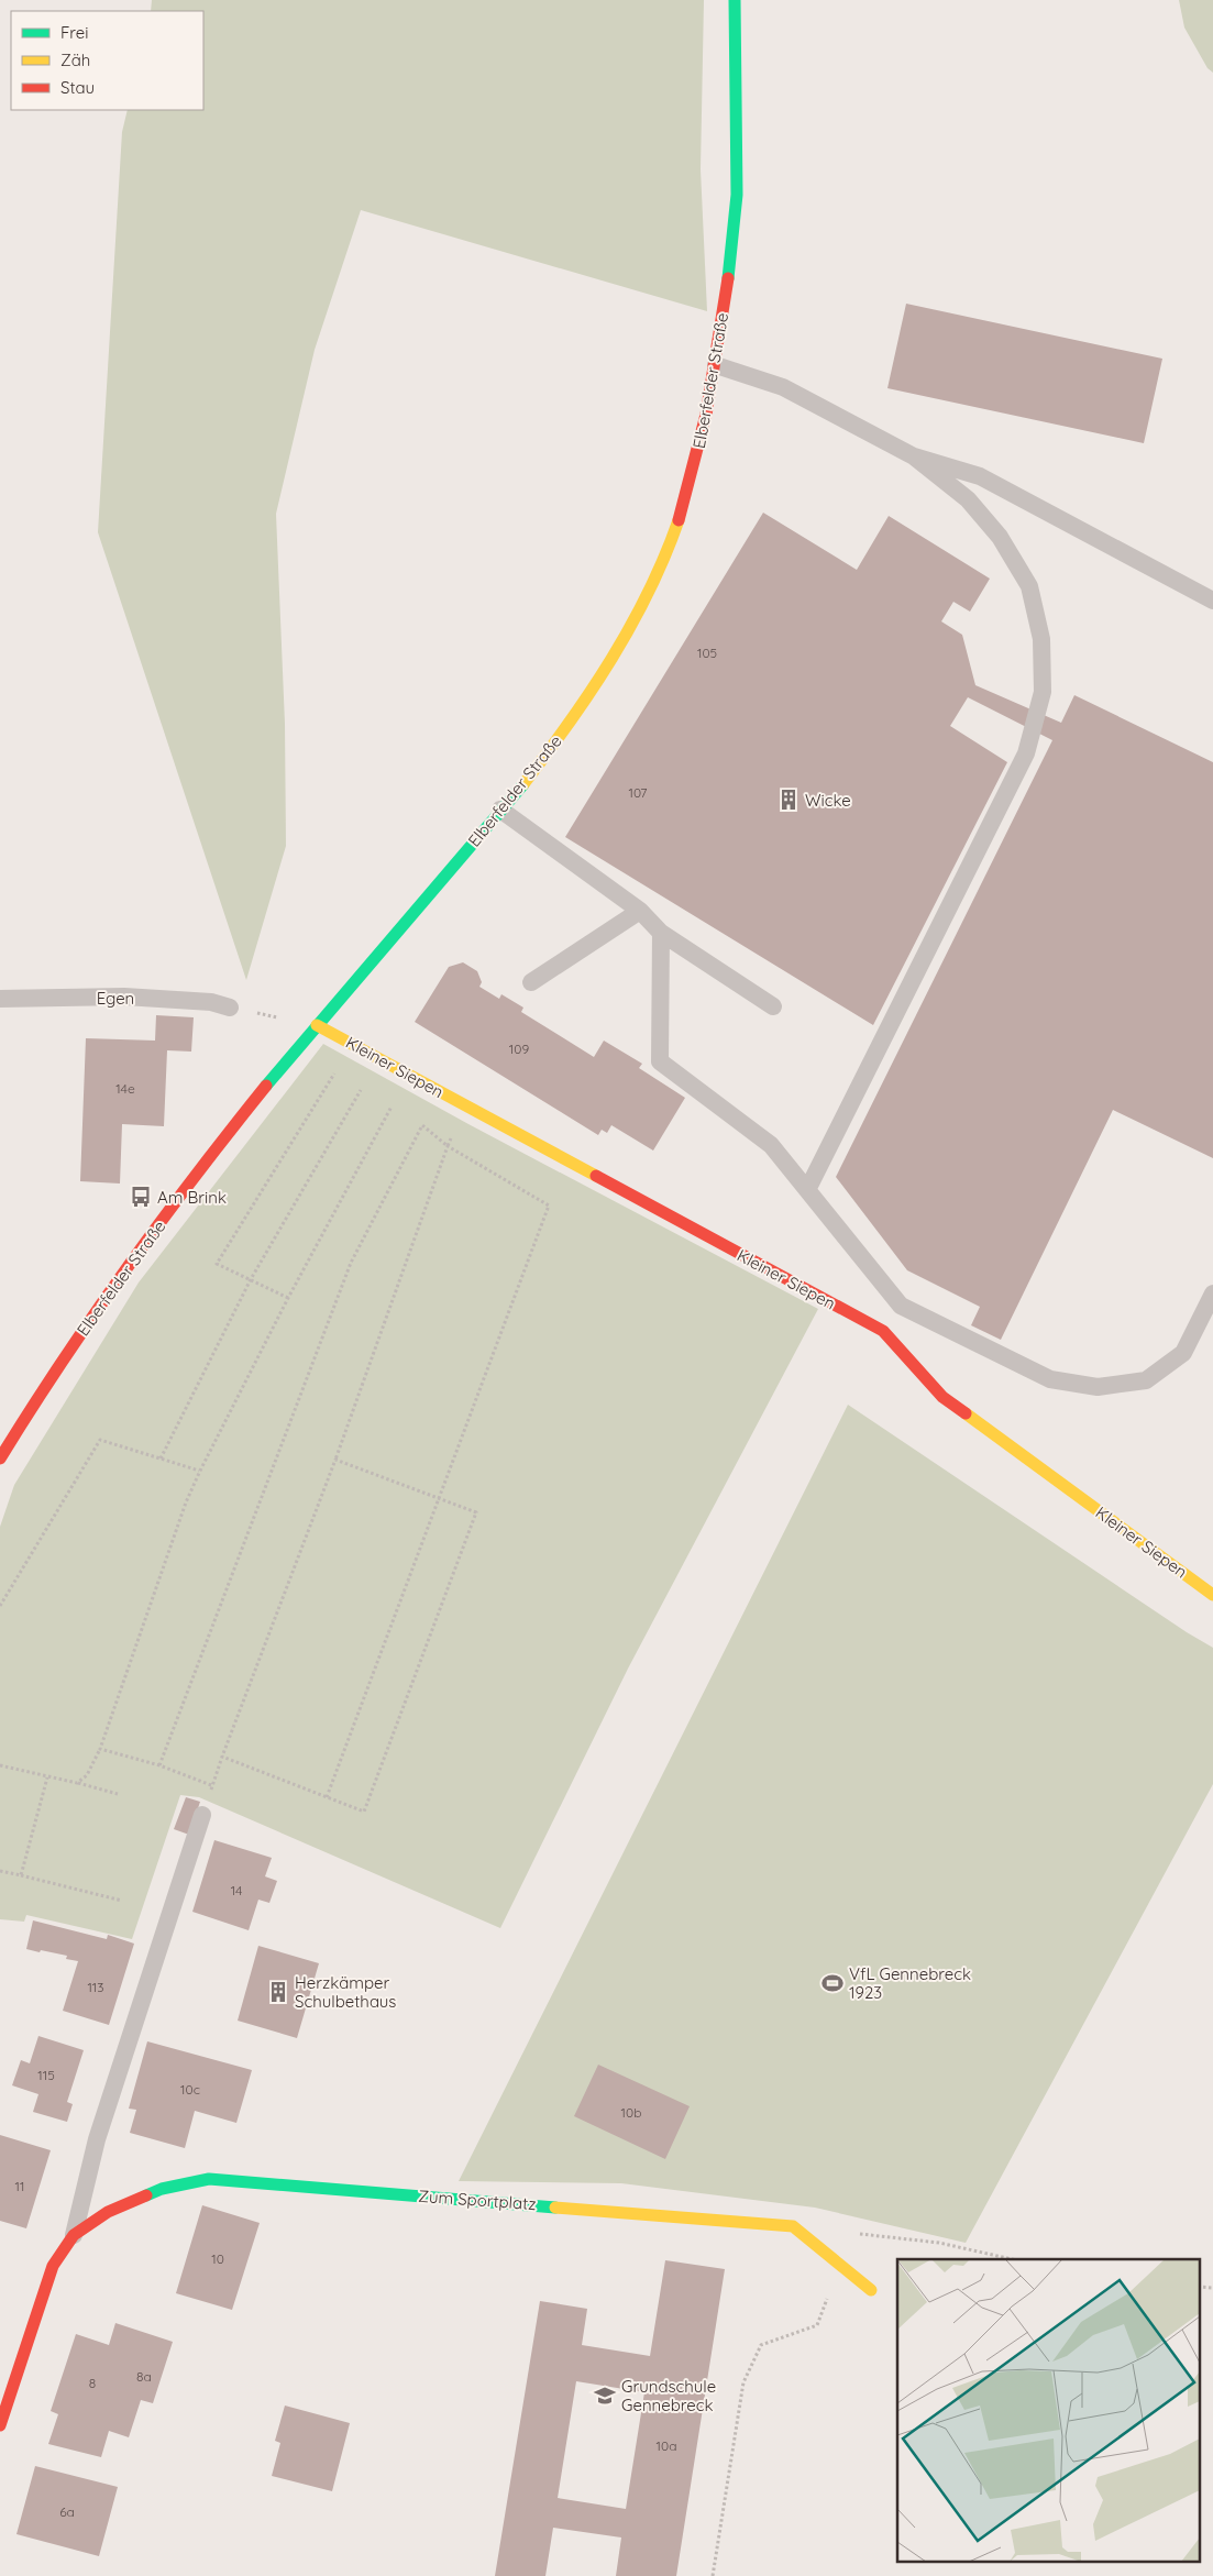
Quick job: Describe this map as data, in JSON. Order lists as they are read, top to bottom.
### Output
{
  "streets": {
    "street": ["Elberfelder Straße", "Kleiner Siepen", "Zum Sportplatz"],
    "lane": ["Egen"]
  },
  "crossings": [
    ["Elberfelder Straße", "Kleiner Siepen"]
  ],
  "places": {
    "building": ["Wicke", "Herzkämper Schulbethaus"],
    "bus stop": ["Am Brink"],
    "sports": ["VfL Gennebreck 1923"],
    "school or university": ["Grundschule Gennebreck"]
  },
  "house_numbers": [
    "105",
    "107",
    "109",
    "14e",
    "14",
    "113",
    "115",
    "10c",
    "10b",
    "11",
    "10",
    "8a",
    "8",
    "10a",
    "6a"
  ],
  "legend": ["Frei", "Zäh", "Stau"]
}
